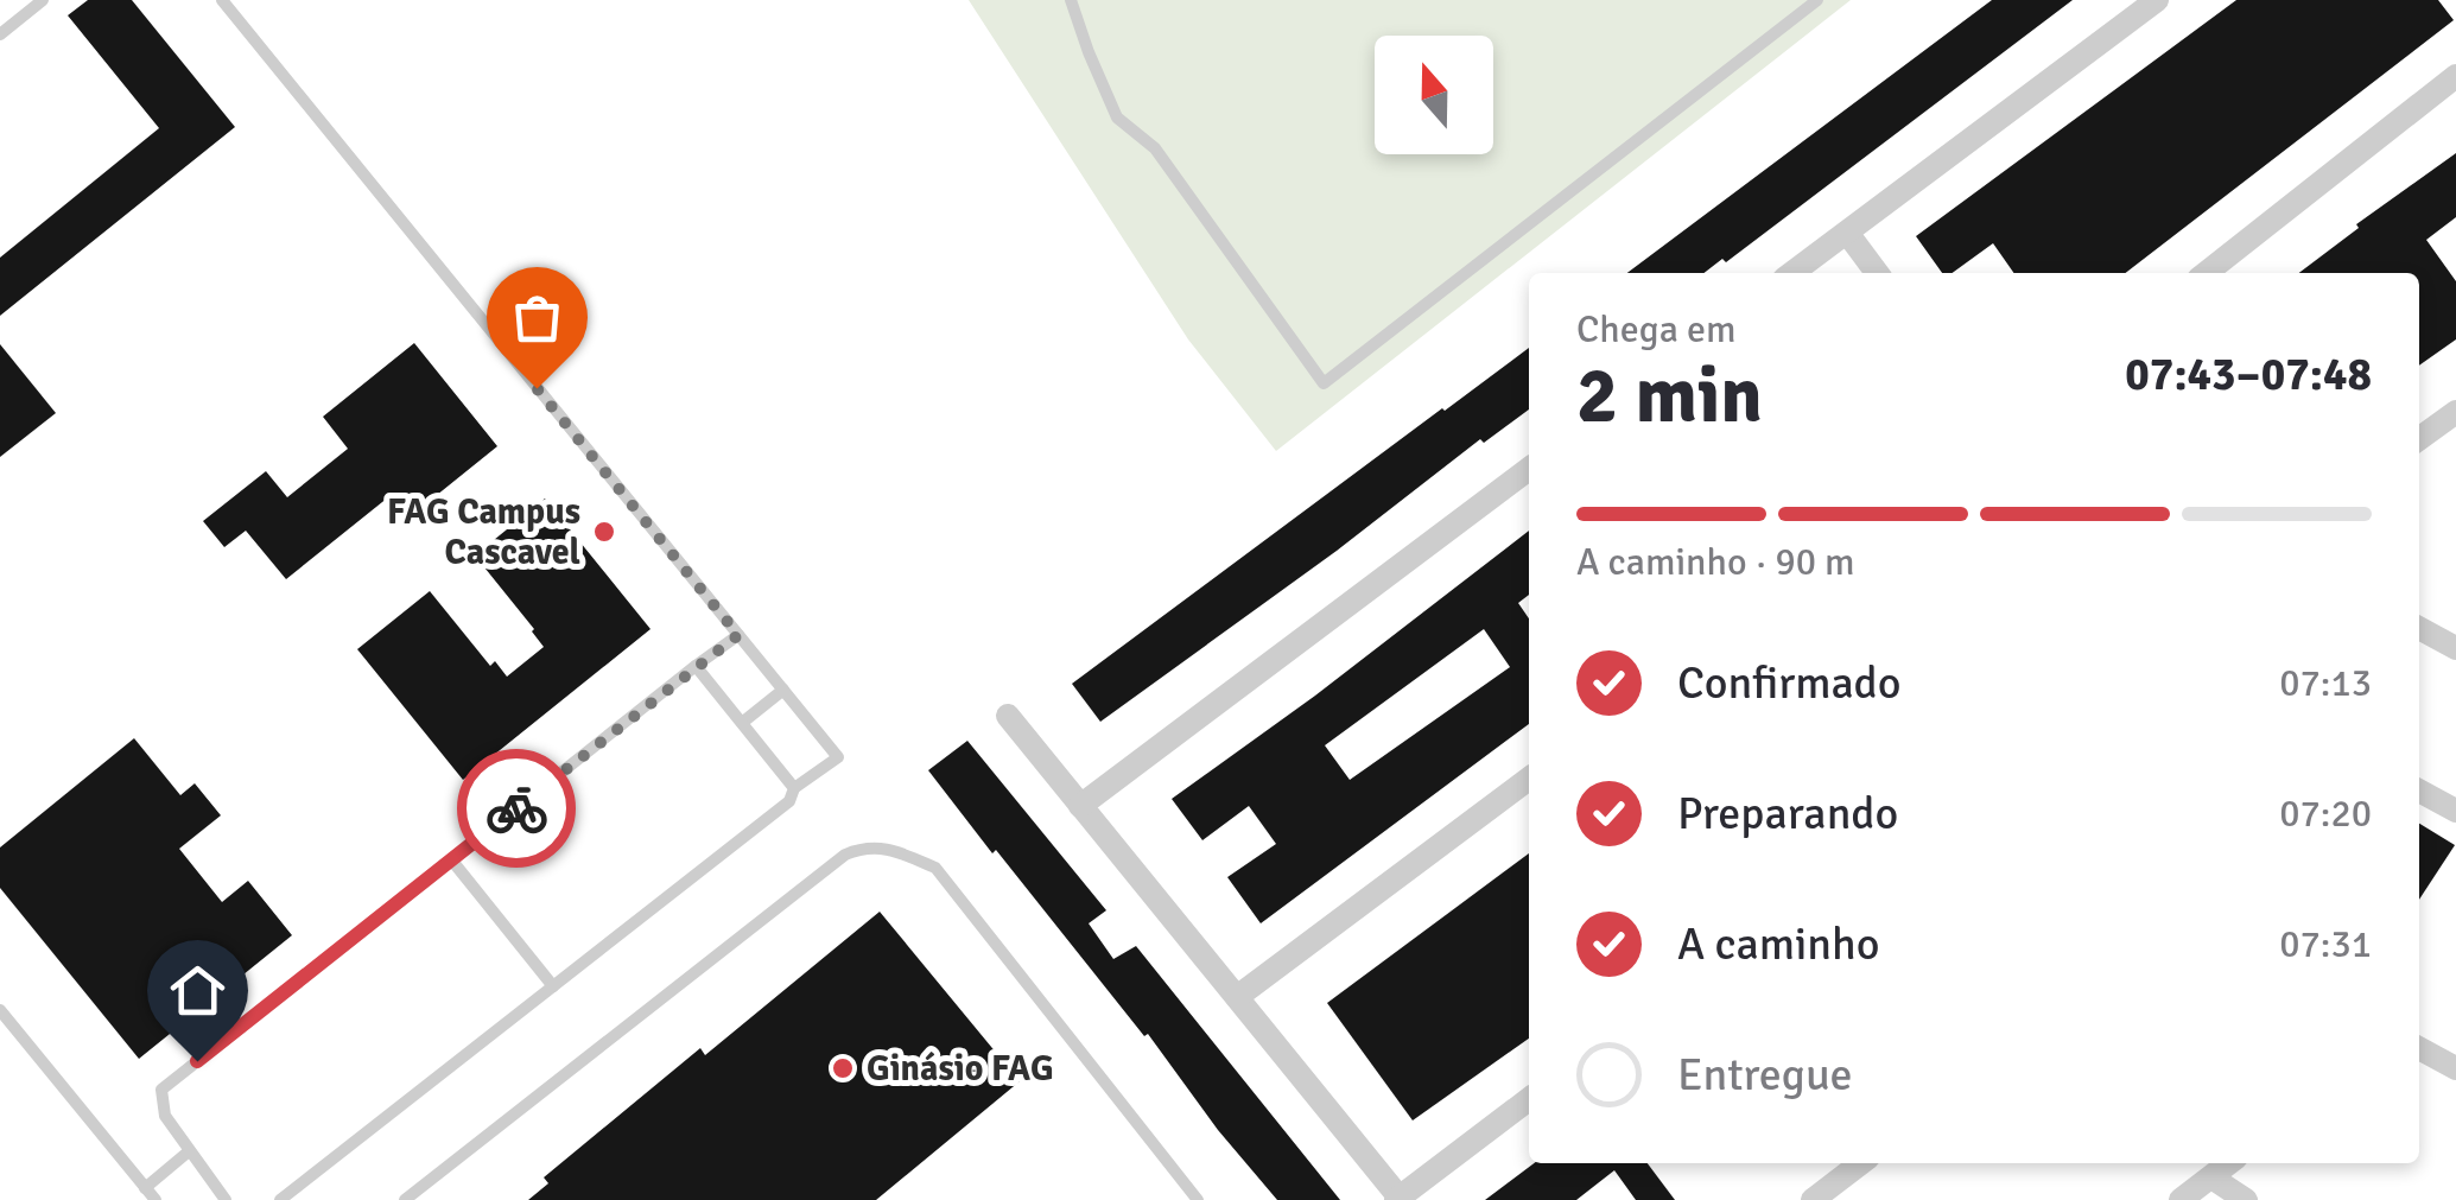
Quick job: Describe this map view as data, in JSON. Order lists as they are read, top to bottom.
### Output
{
  "places": ["FAG Campus Cascavel", "Ginásio FAG"],
  "north": "top",
  "page": {
    "heading": ["2 min", "Chega em", "07:43–07:48"],
    "bar": "A caminho · 90 m",
    "list": [
      ["Confirmado", "07:13"],
      ["Preparando", "07:20"],
      ["A caminho", "07:31"],
      "Entregue"
    ]
  }
}
